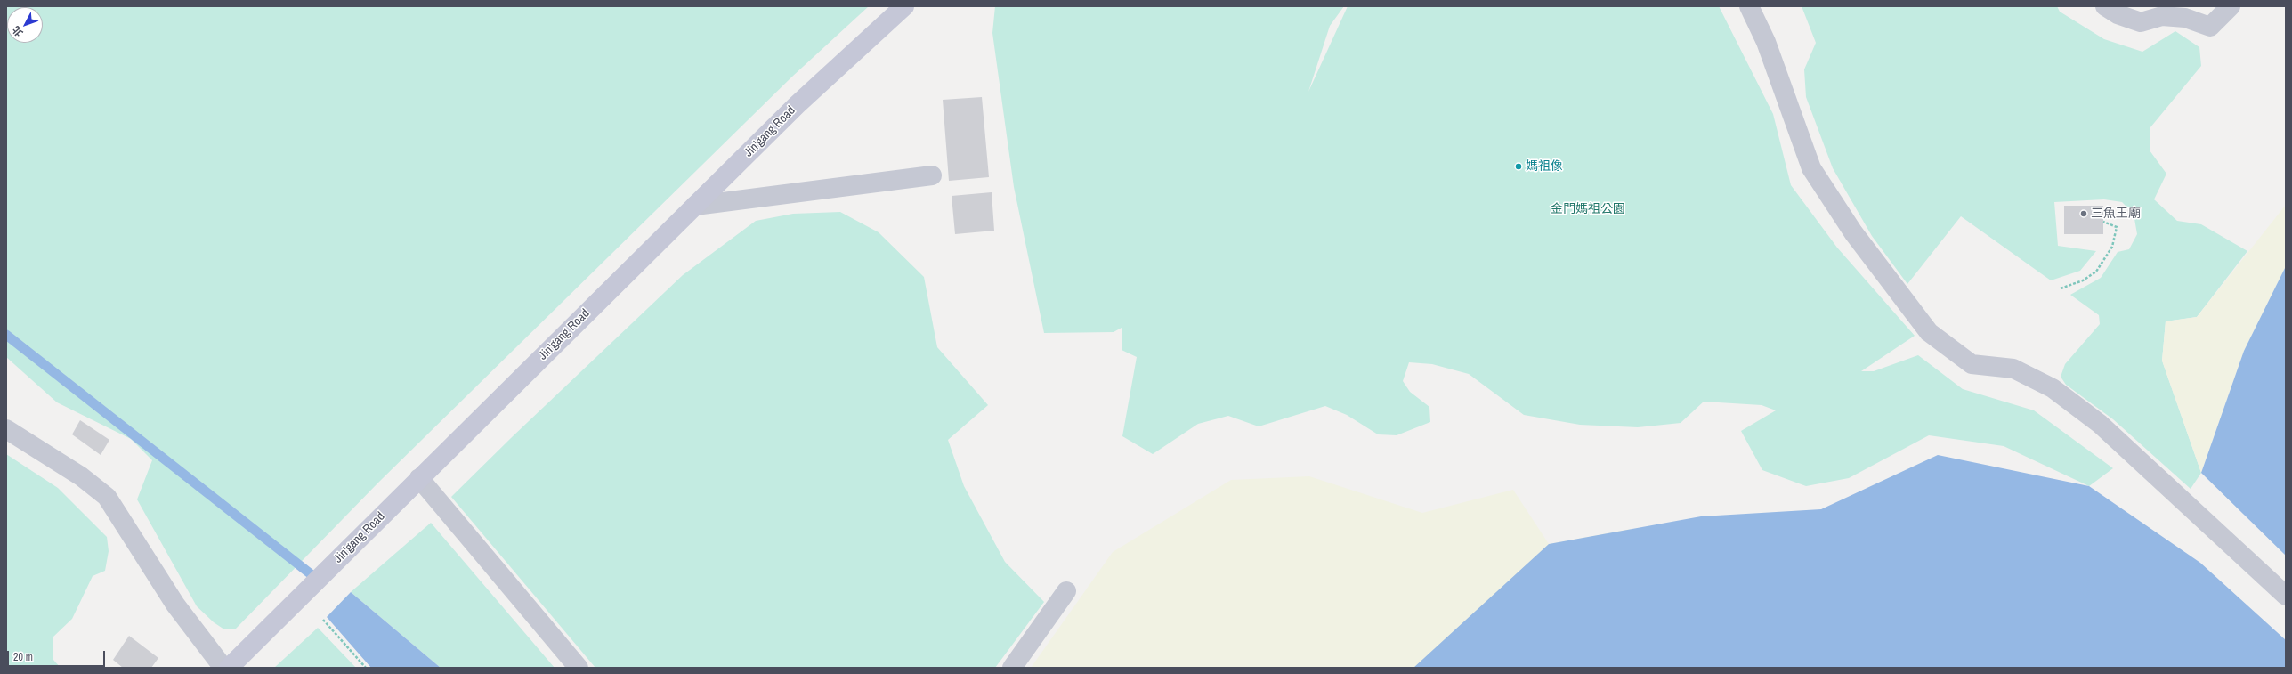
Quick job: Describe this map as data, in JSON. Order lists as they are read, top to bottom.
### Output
{
  "streets": {
    "main road": ["Jin'gang Road"]
  },
  "parks": ["金門媽祖公園"],
  "places": ["媽祖像", "三魚王廟"],
  "scale_bar": "20 m",
  "north": "bottom left"
}
